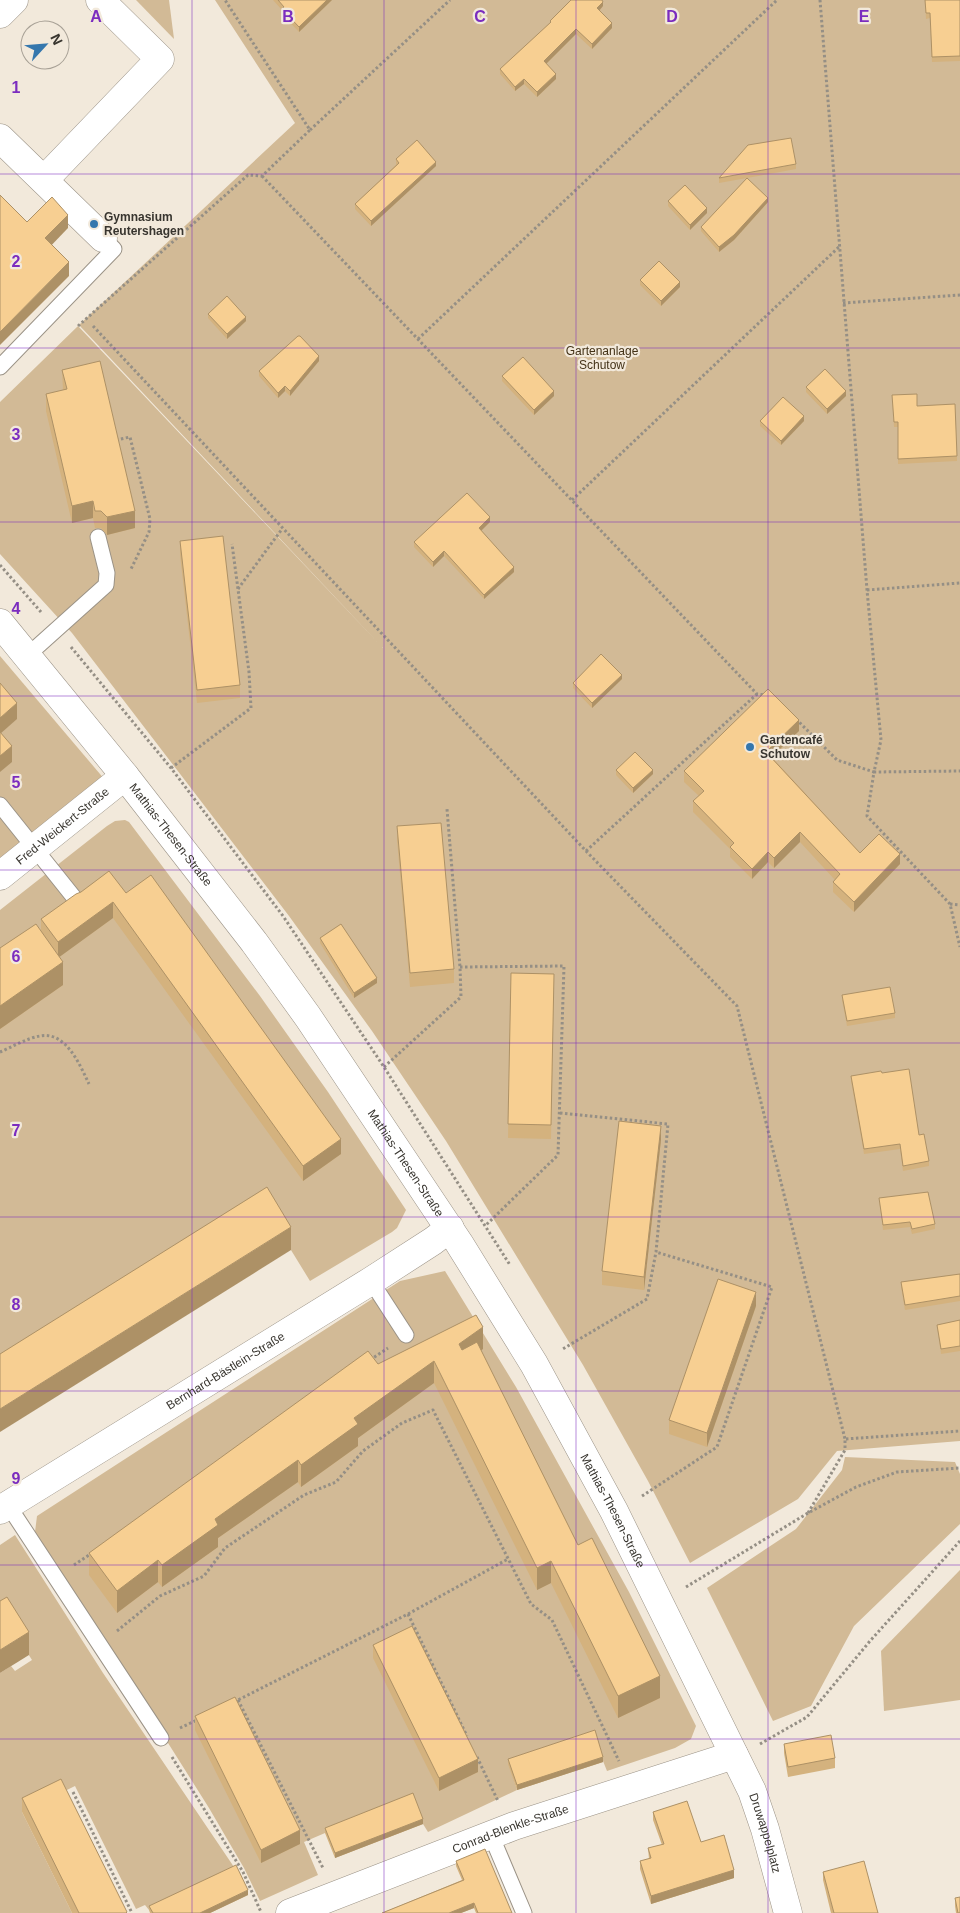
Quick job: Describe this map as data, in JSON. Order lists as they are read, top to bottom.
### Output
{
  "streets": {
    "street": [
      "Fred-Weickert-Straße",
      "Mathias-Thesen-Straße",
      "Bernhard-Bästlein-Straße",
      "Conrad-Blenkle-Straße",
      "Druwappelplatz"
    ]
  },
  "crossings": [
    ["Fred-Weickert-Straße", "Mathias-Thesen-Straße"],
    ["Mathias-Thesen-Straße", "Bernhard-Bästlein-Straße"],
    ["Mathias-Thesen-Straße", "Conrad-Blenkle-Straße"],
    ["Mathias-Thesen-Straße", "Druwappelplatz"],
    ["Conrad-Blenkle-Straße", "Druwappelplatz"]
  ],
  "parks": ["Gartenanlage Schutow"],
  "places": ["Gymnasium Reutershagen", "Gartencafé Schutow"],
  "north": "top right",
  "grid": {
    "columns": [
      "A",
      "B",
      "C",
      "D",
      "E"
    ],
    "rows": [
      "1",
      "2",
      "3",
      "4",
      "5",
      "6",
      "7",
      "8",
      "9"
    ]
  }
}
